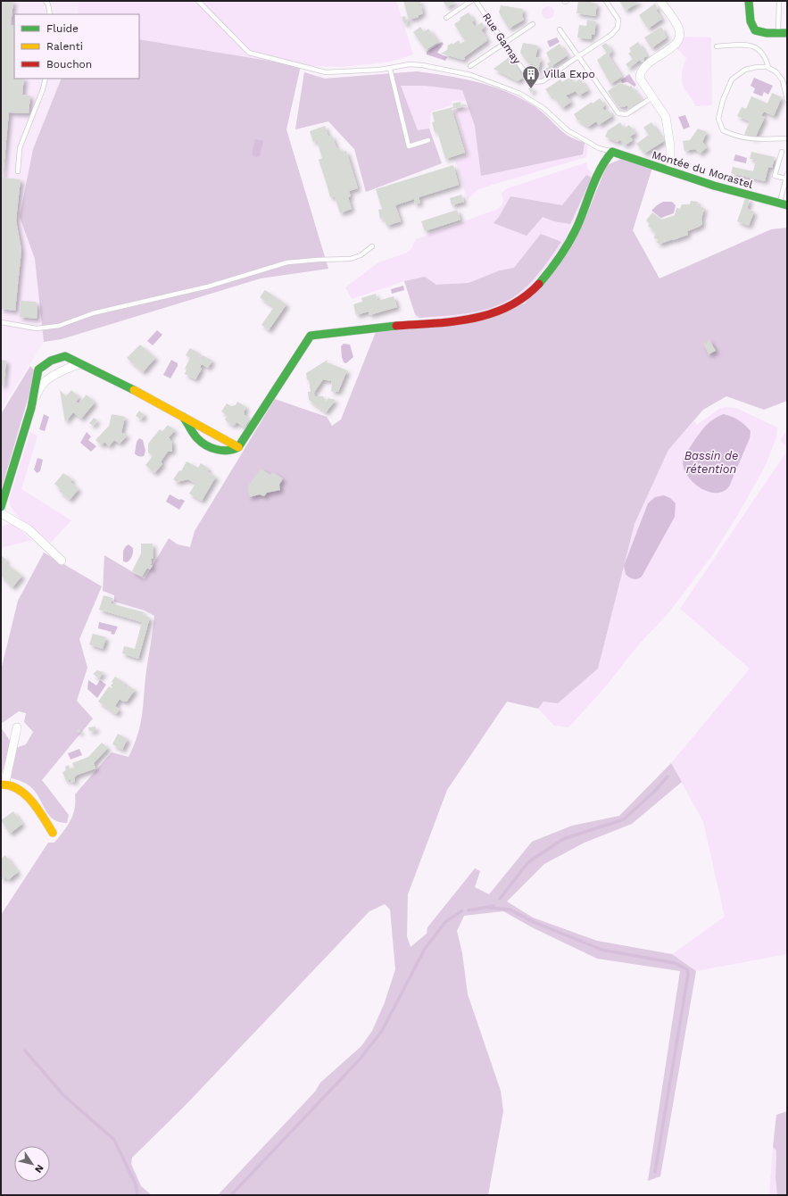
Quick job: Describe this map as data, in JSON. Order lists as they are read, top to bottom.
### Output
{
  "streets": {
    "street": ["Montée du Morastel"],
    "lane": ["Rue Gamay"]
  },
  "water": ["Bassin de rétention"],
  "places": {
    "building": ["Villa Expo"]
  },
  "legend": ["Fluide", "Ralenti", "Bouchon"],
  "north": "bottom right"
}
